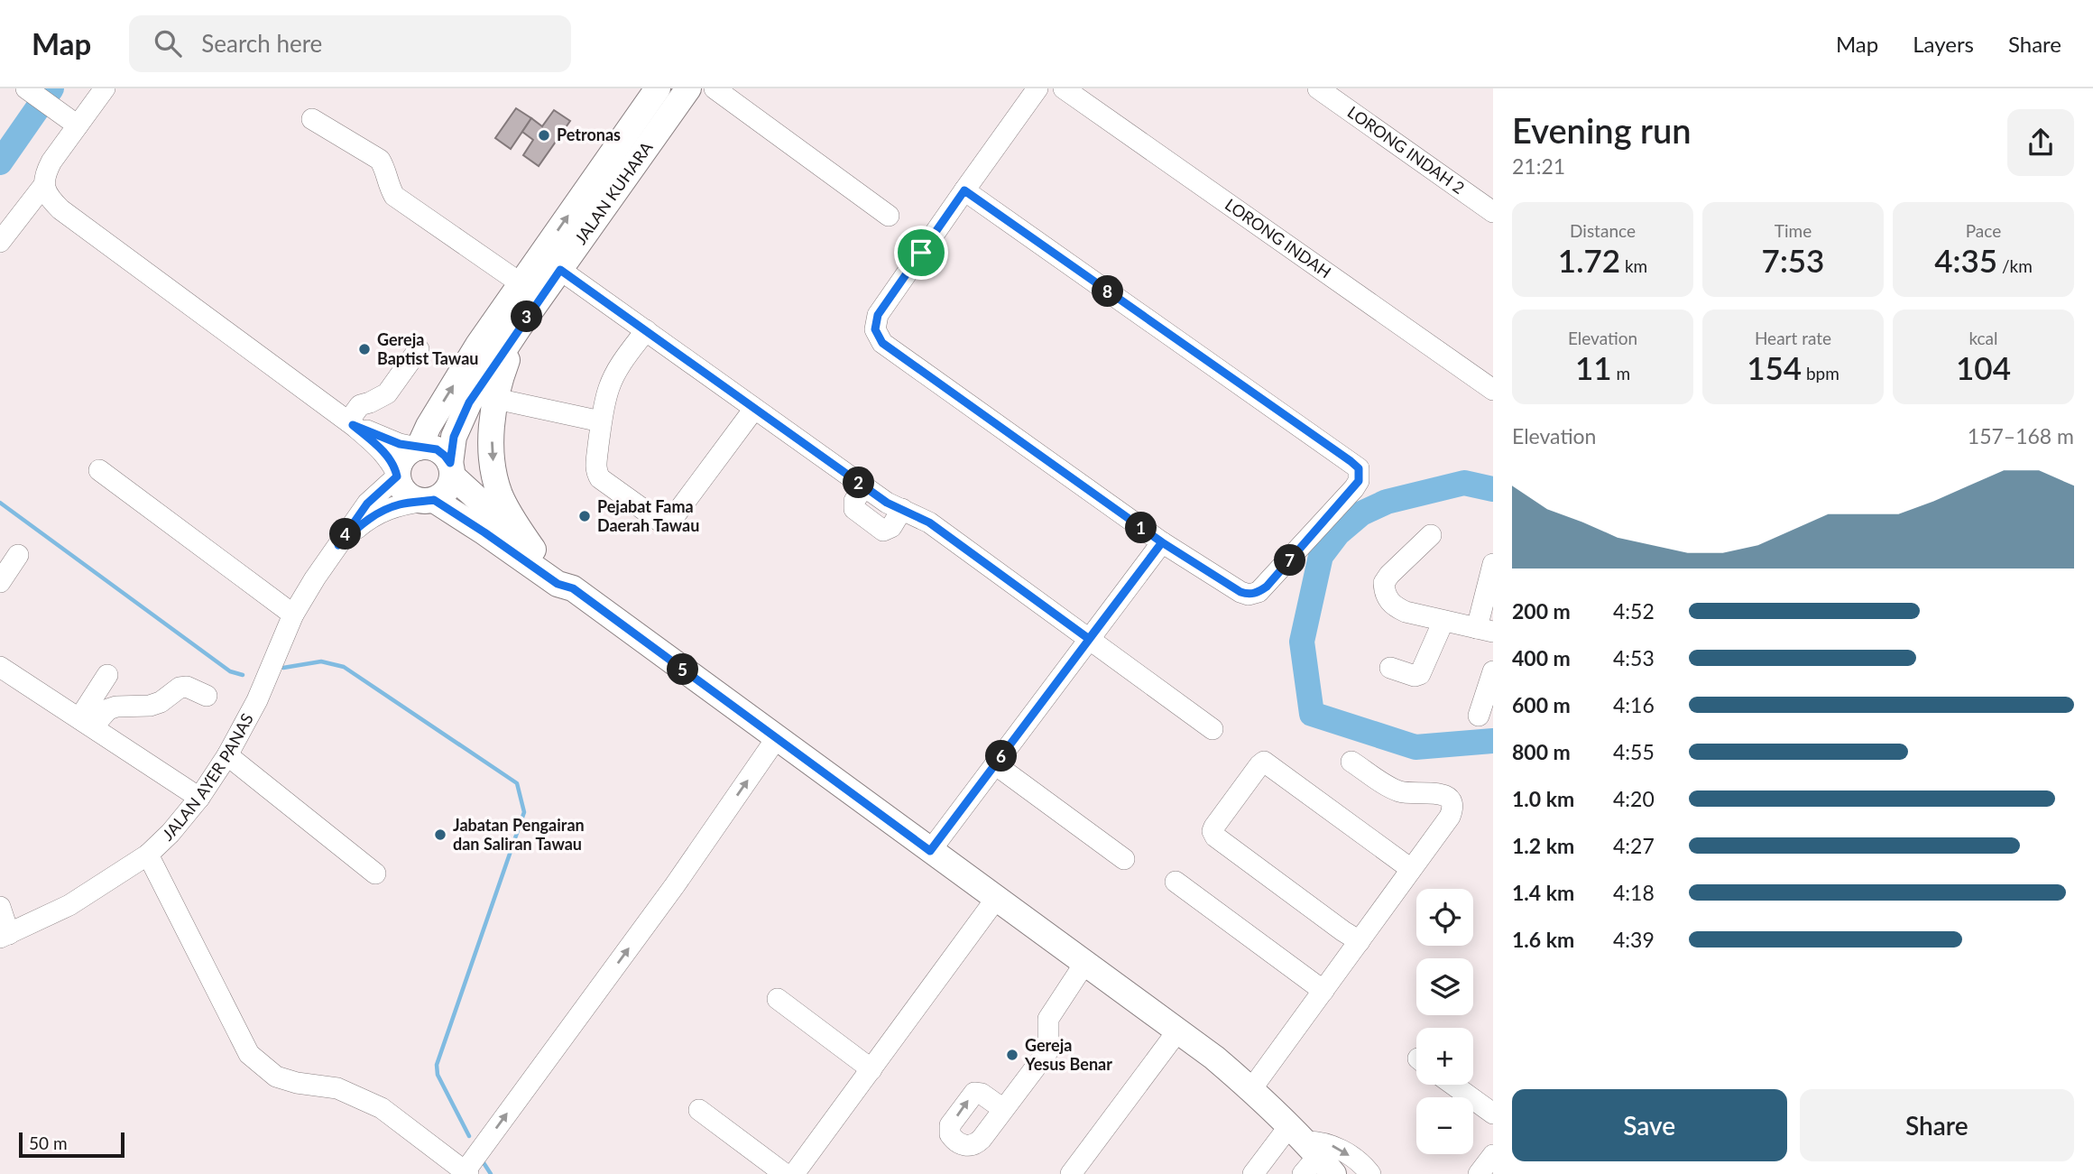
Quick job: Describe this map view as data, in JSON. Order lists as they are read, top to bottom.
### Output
{
  "streets": {
    "main road": ["JALAN KUHARA"],
    "street": ["LORONG INDAH 2", "LORONG INDAH", "JALAN AYER PANAS"]
  },
  "crossings": [
    ["JALAN KUHARA", "JALAN AYER PANAS"]
  ],
  "places": [
    "Petronas",
    "Gereja Baptist Tawau",
    "Pejabat Fama Daerah Tawau",
    "Jabatan Pengairan dan Saliran Tawau",
    "Gereja Yesus Benar"
  ],
  "scale_bar": "50 m",
  "page": {
    "header": "Map",
    "search": "Search here",
    "nav": ["Map", "Layers", "Share"],
    "heading": ["Evening run", "21:21"],
    "stats": [
      ["Distance", "1.72 km"],
      ["Time", "7:53"],
      ["Pace", "4:35 /km"],
      ["Elevation", "11 m"],
      ["Heart rate", "154 bpm"],
      ["kcal", "104"]
    ],
    "pins": [
      "8",
      "3",
      "2",
      "1",
      "4",
      "7",
      "5",
      "6"
    ],
    "chart": ["Elevation", "157–168 m"],
    "list": [
      {
        "name": "200 m",
        "note": "4:52"
      },
      {
        "name": "400 m",
        "note": "4:53"
      },
      {
        "name": "600 m",
        "note": "4:16"
      },
      {
        "name": "800 m",
        "note": "4:55"
      },
      {
        "name": "1.0 km",
        "note": "4:20"
      },
      {
        "name": "1.2 km",
        "note": "4:27"
      },
      {
        "name": "1.4 km",
        "note": "4:18"
      },
      {
        "name": "1.6 km",
        "note": "4:39"
      }
    ],
    "map_buttons": ["+", "−"],
    "buttons": ["Save", "Share"],
    "scale": "50 m"
  }
}
